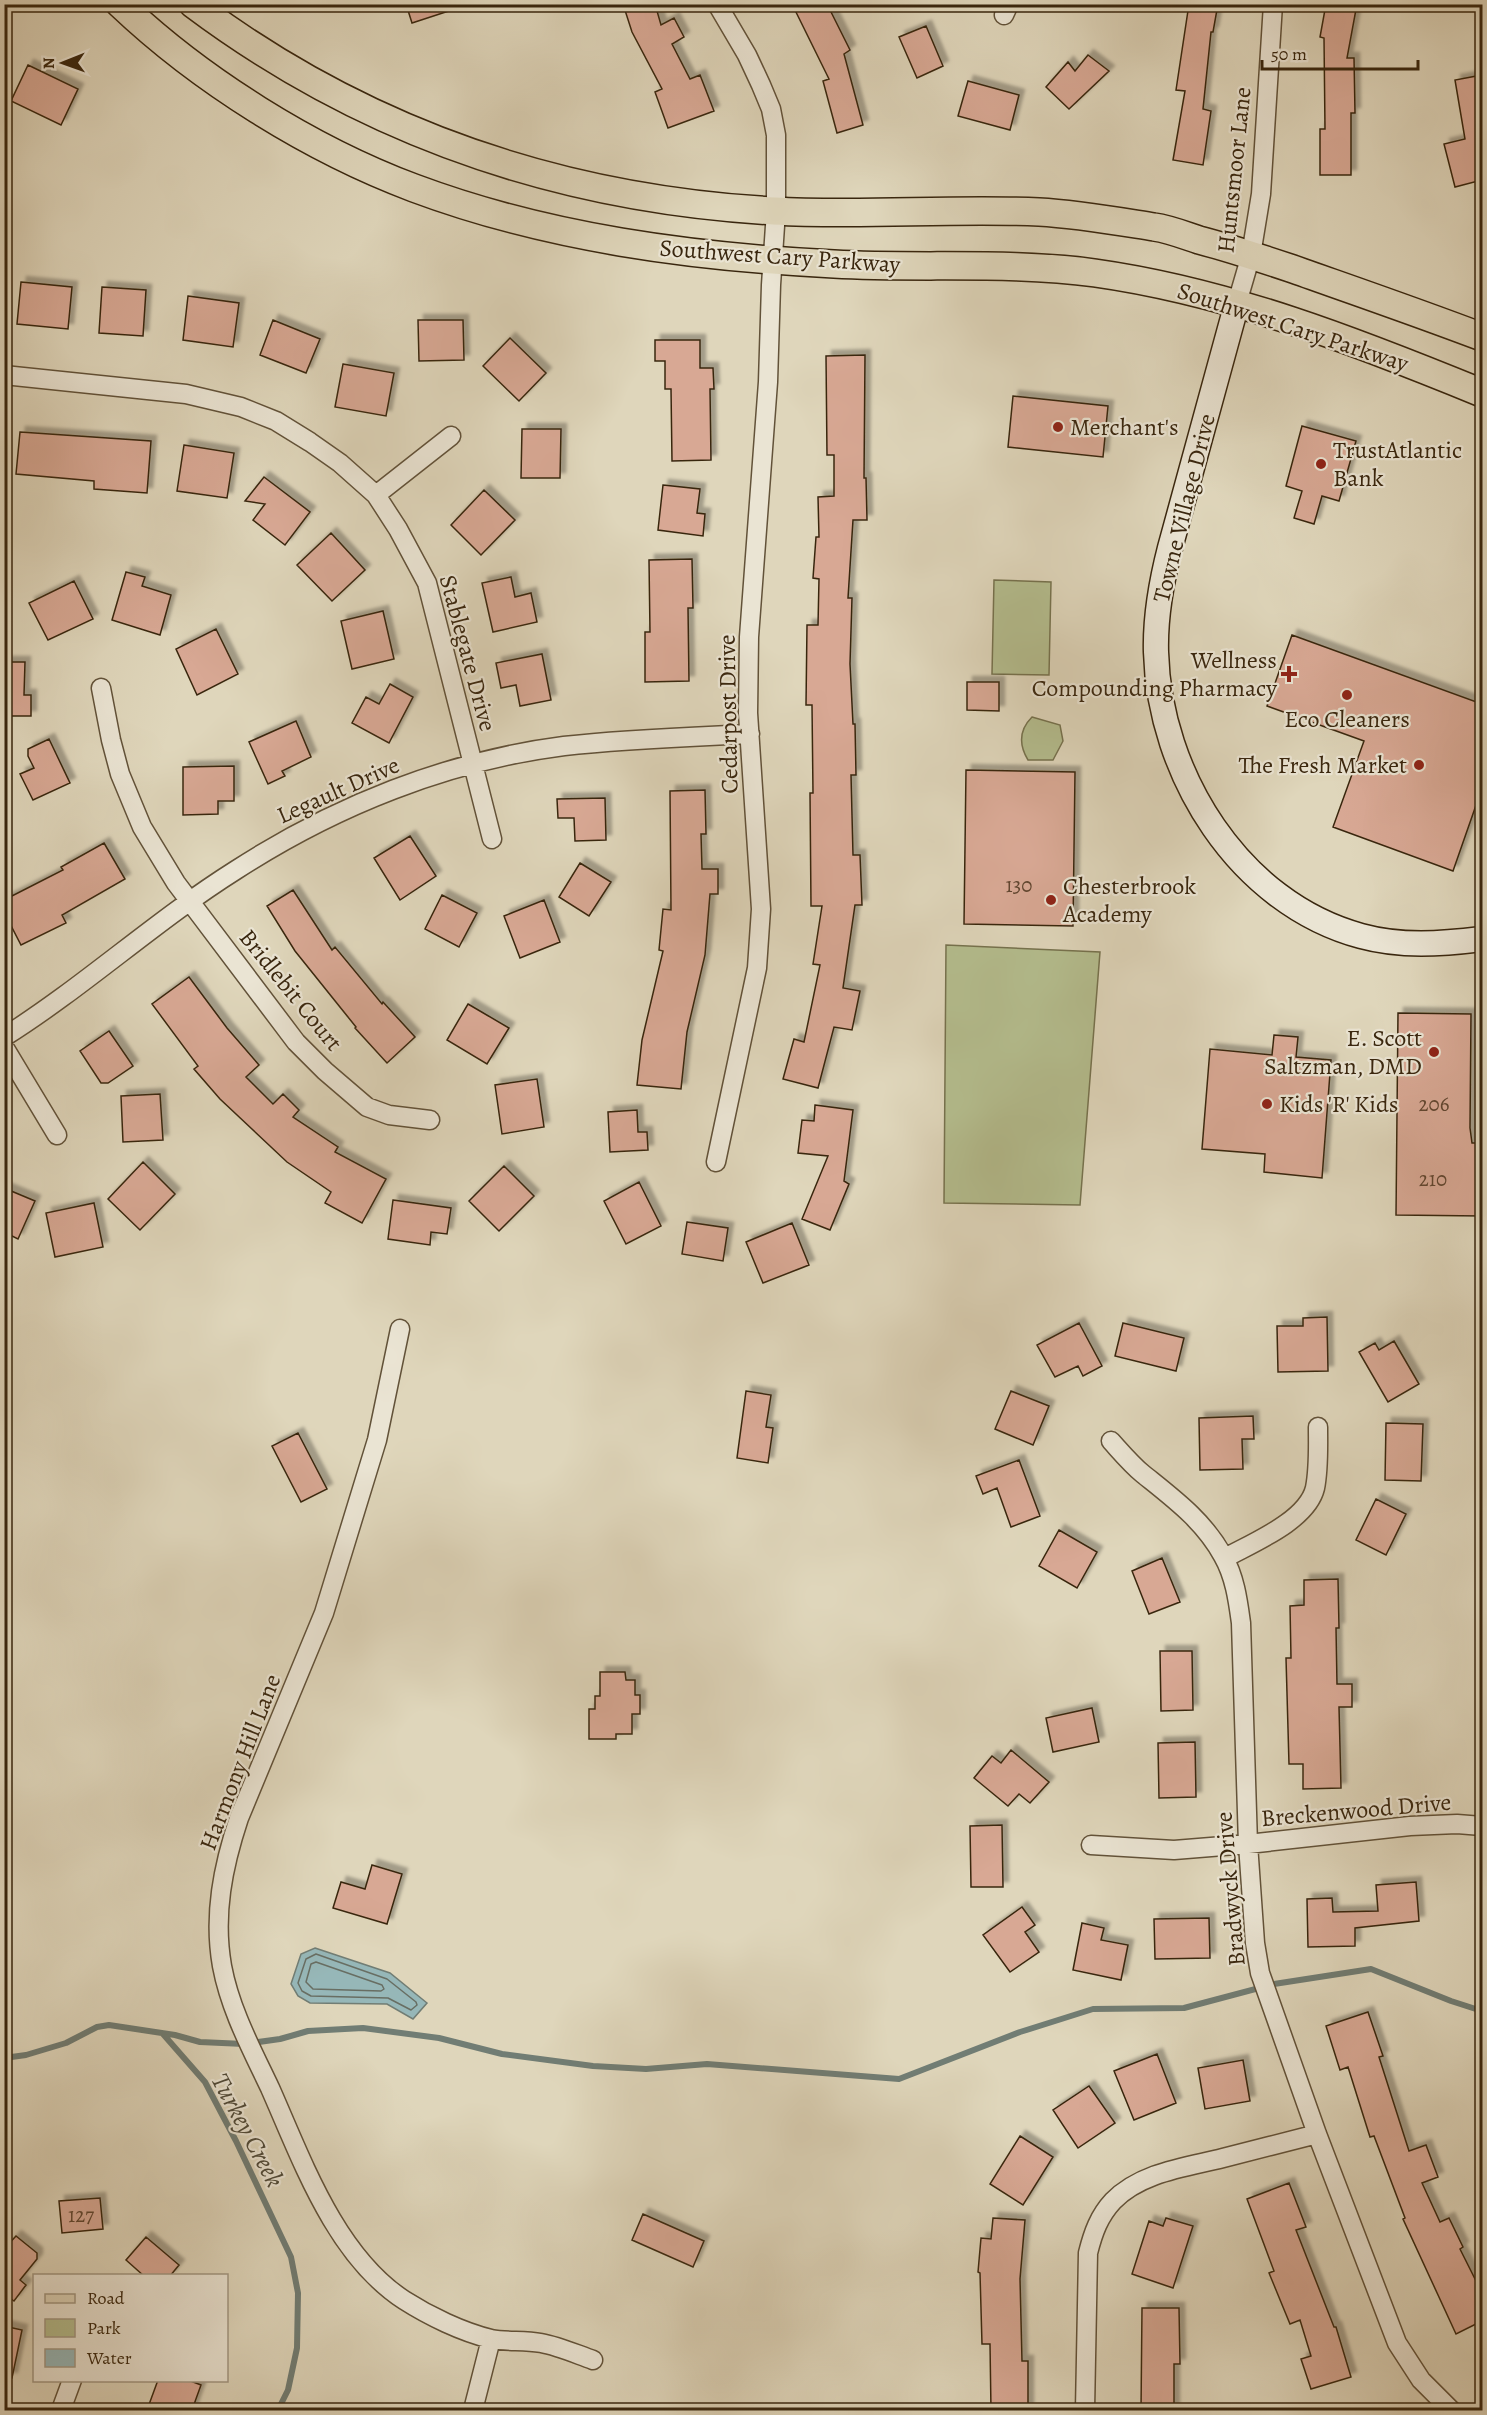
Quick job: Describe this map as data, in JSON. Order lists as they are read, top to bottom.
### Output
{
  "streets": {
    "main road": ["Southwest Cary Parkway"],
    "street": [
      "Huntsmoor Lane",
      "Towne Village Drive",
      "Stablegate Drive",
      "Cedarpost Drive",
      "Legault Drive",
      "Bridlebit Court",
      "Harmony Hill Lane",
      "Breckenwood Drive",
      "Bradwyck Drive"
    ]
  },
  "crossings": [
    ["Huntsmoor Lane", "Southwest Cary Parkway"],
    ["Huntsmoor Lane", "Towne Village Drive"],
    ["Southwest Cary Parkway", "Towne Village Drive"],
    ["Southwest Cary Parkway", "Cedarpost Drive"],
    ["Stablegate Drive", "Legault Drive"],
    ["Cedarpost Drive", "Legault Drive"],
    ["Legault Drive", "Bridlebit Court"],
    ["Breckenwood Drive", "Bradwyck Drive"]
  ],
  "water": ["Turkey Creek"],
  "places": {
    "other": [
      "Merchant's",
      "TrustAtlantic Bank",
      "Eco Cleaners",
      "The Fresh Market",
      "Chesterbrook Academy",
      "E. Scott Saltzman, DMD",
      "Kids 'R' Kids"
    ],
    "health": ["Wellness Compounding Pharmacy"]
  },
  "house_numbers": [
    "130",
    "206",
    "210",
    "127"
  ],
  "legend": ["Road", "Park", "Water"],
  "scale_bar": "50 m",
  "north": "left"
}
